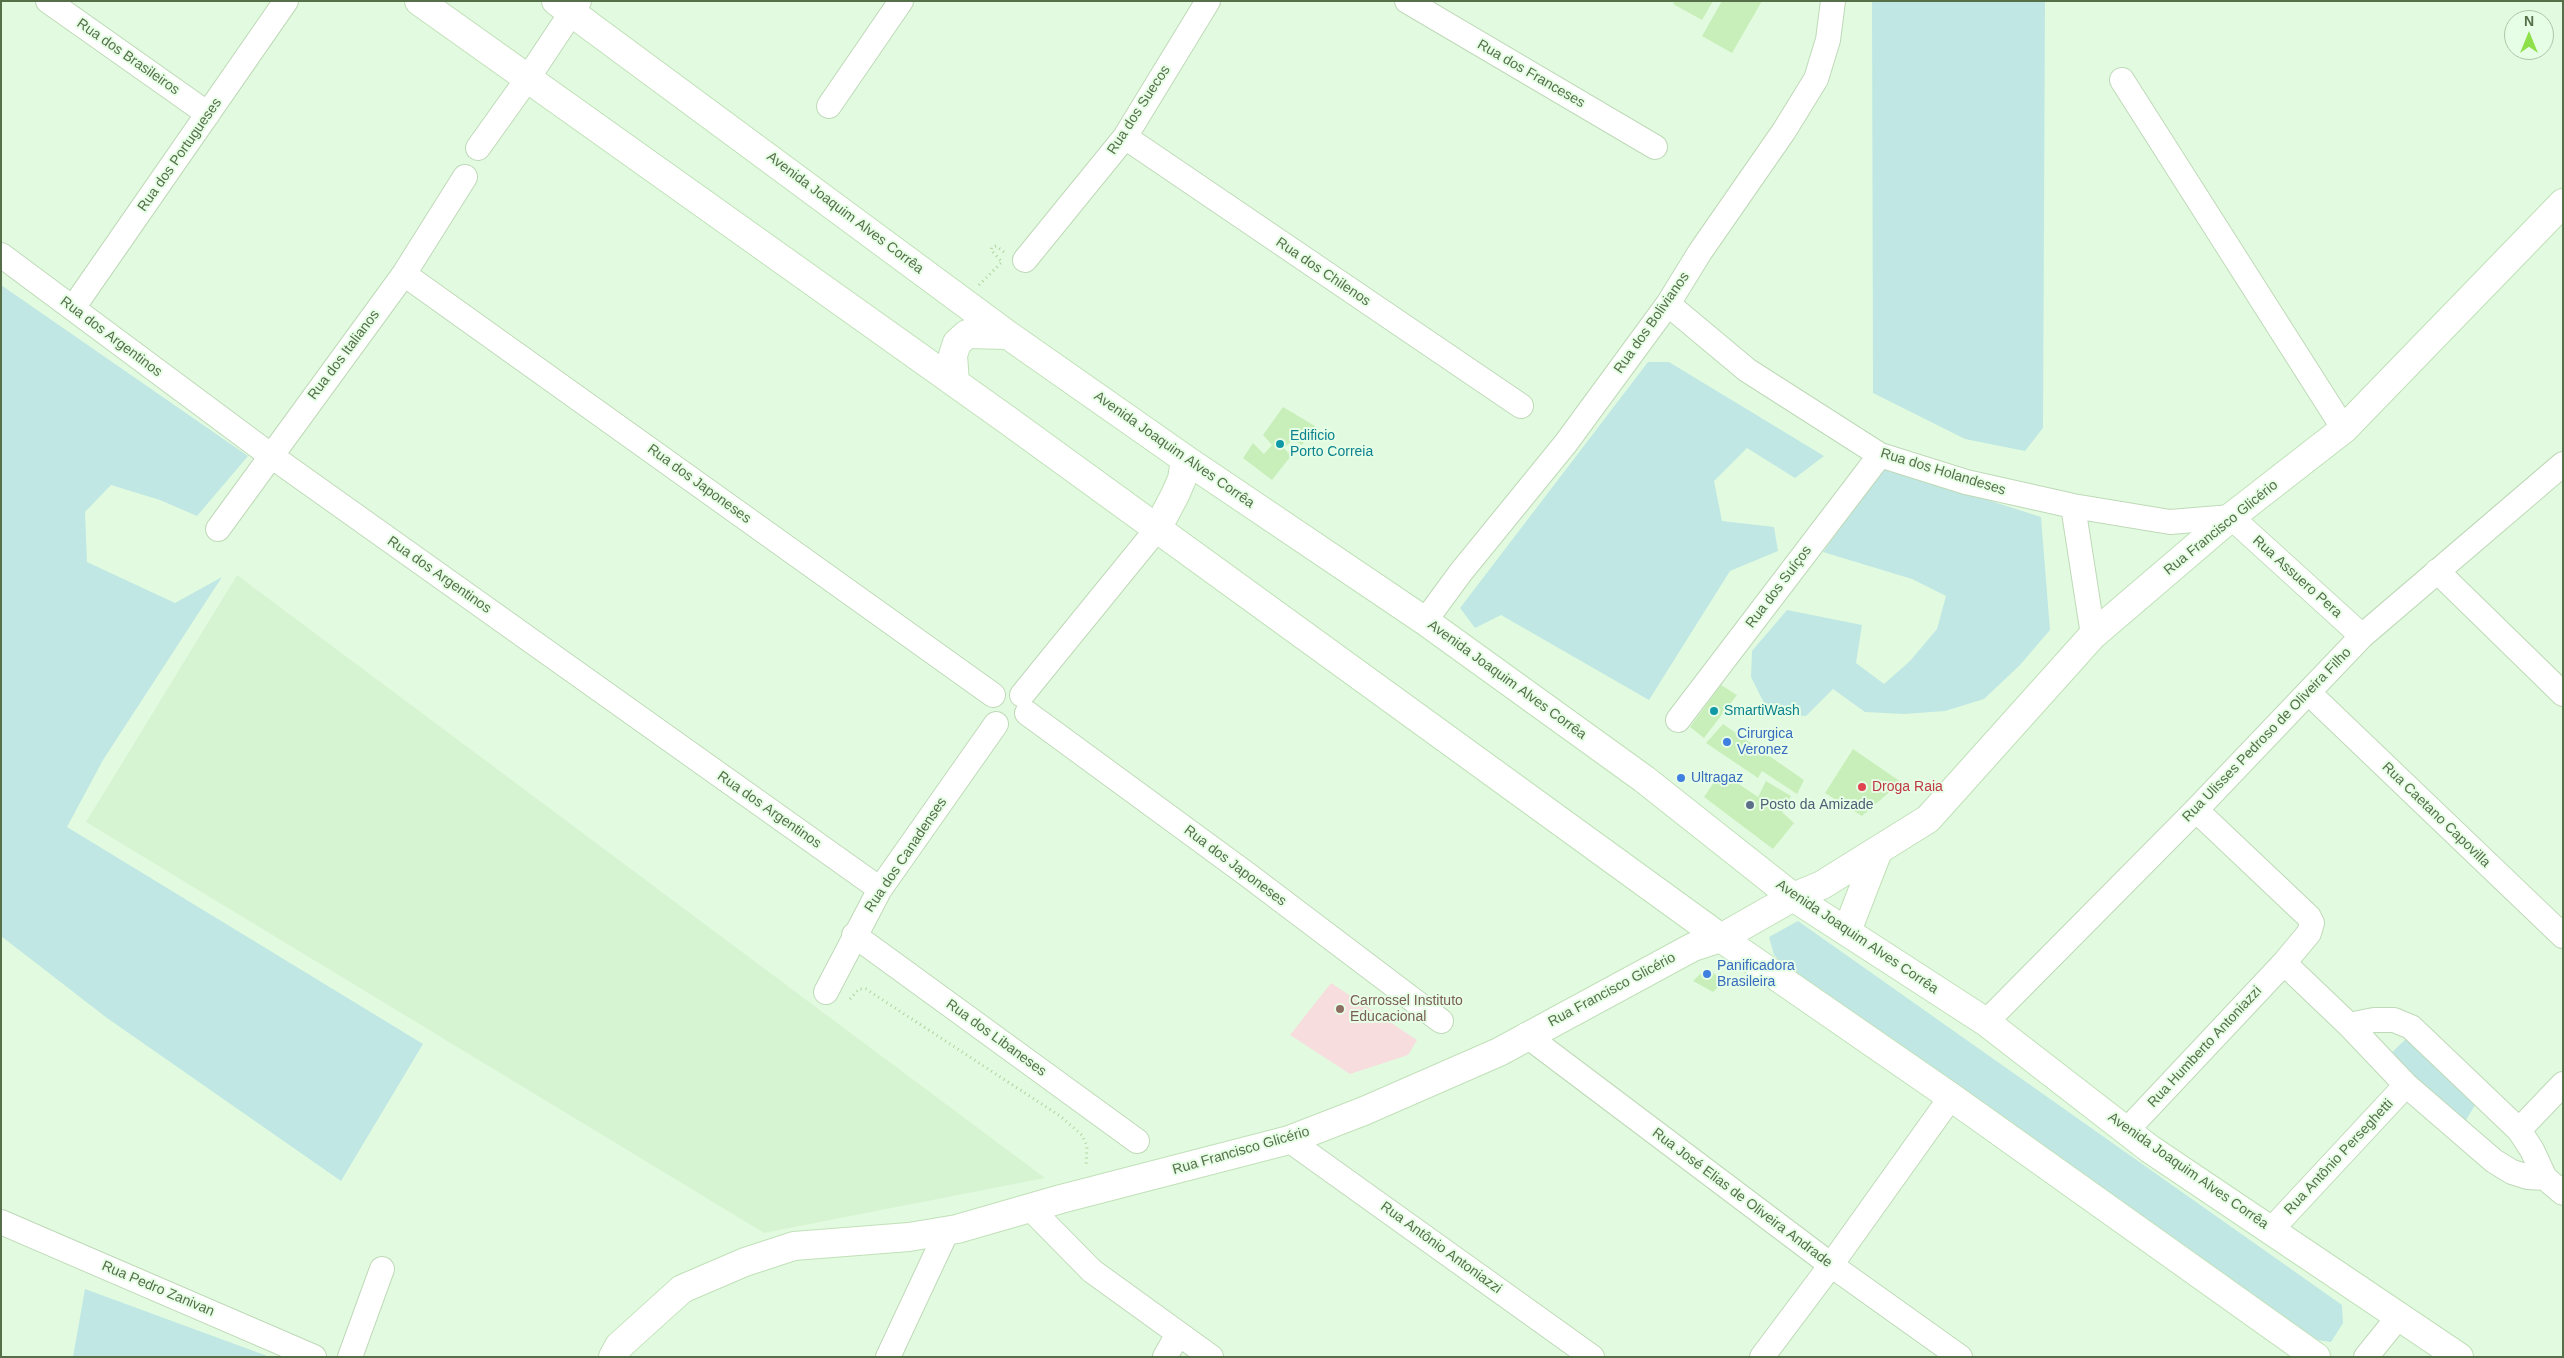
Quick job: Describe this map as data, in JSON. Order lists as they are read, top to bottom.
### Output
{
  "streets": {
    "main road": ["Avenida Joaquim Alves Corrêa", "Rua Francisco Glicério"],
    "street": [
      "Rua dos Brasileiros",
      "Rua dos Franceses",
      "Rua dos Suecos",
      "Rua dos Portugueses",
      "Rua dos Chilenos",
      "Rua dos Bolivianos",
      "Rua dos Argentinos",
      "Rua dos Italianos",
      "Rua dos Holandeses",
      "Rua dos Japoneses",
      "Rua Assuero Pera",
      "Rua dos Suíços",
      "Rua Ulisses Pedroso de Oliveira Filho",
      "Rua Caetano Capovilla",
      "Rua dos Canadenses",
      "Rua dos Libaneses",
      "Rua Humberto Antoniazzi",
      "Rua Antônio Perseghetti",
      "Rua José Elias de Oliveira Andrade",
      "Rua Antônio Antoniazzi",
      "Rua Pedro Zanivan"
    ]
  },
  "crossings": [
    ["Rua dos Brasileiros", "Rua dos Portugueses"],
    ["Rua dos Suecos", "Rua dos Chilenos"],
    ["Rua dos Portugueses", "Rua dos Argentinos"],
    ["Avenida Joaquim Alves Corrêa", "Rua dos Bolivianos"],
    ["Avenida Joaquim Alves Corrêa", "Rua Francisco Glicério"],
    ["Avenida Joaquim Alves Corrêa", "Rua Ulisses Pedroso de Oliveira Filho"],
    ["Avenida Joaquim Alves Corrêa", "Rua Humberto Antoniazzi"],
    ["Avenida Joaquim Alves Corrêa", "Rua Antônio Perseghetti"],
    ["Rua dos Bolivianos", "Rua dos Holandeses"],
    ["Rua dos Argentinos", "Rua dos Italianos"],
    ["Rua dos Argentinos", "Rua dos Canadenses"],
    ["Rua dos Italianos", "Rua dos Japoneses"],
    ["Rua dos Holandeses", "Rua Francisco Glicério"],
    ["Rua dos Holandeses", "Rua Assuero Pera"],
    ["Rua dos Holandeses", "Rua dos Suíços"],
    ["Rua dos Japoneses", "Rua dos Canadenses"],
    ["Rua Francisco Glicério", "Rua Assuero Pera"],
    ["Rua Francisco Glicério", "Rua José Elias de Oliveira Andrade"],
    ["Rua Francisco Glicério", "Rua Antônio Antoniazzi"],
    ["Rua Assuero Pera", "Rua Ulisses Pedroso de Oliveira Filho"],
    ["Rua Ulisses Pedroso de Oliveira Filho", "Rua Caetano Capovilla"],
    ["Rua Ulisses Pedroso de Oliveira Filho", "Rua Humberto Antoniazzi"],
    ["Rua dos Canadenses", "Rua dos Libaneses"]
  ],
  "places": [
    "Edificio Porto Correia",
    "SmartiWash",
    "Cirurgica Veronez",
    "Ultragaz",
    "Droga Raia",
    "Posto da Amizade",
    "Panificadora Brasileira",
    "Carrossel Instituto Educacional"
  ],
  "north": "top"
}
